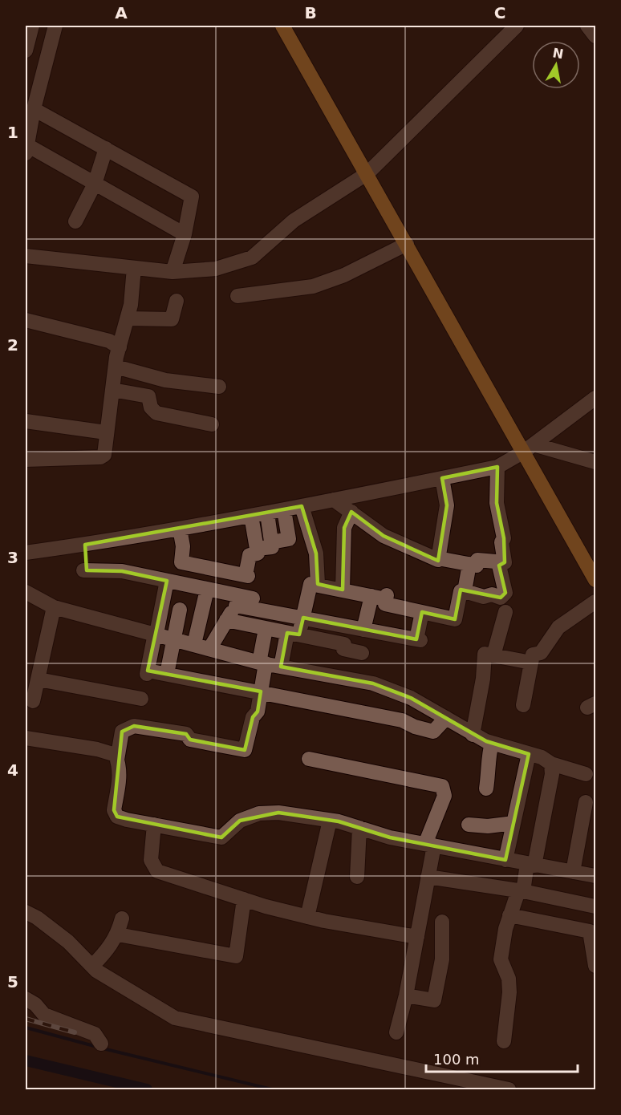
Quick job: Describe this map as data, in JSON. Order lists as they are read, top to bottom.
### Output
{
  "scale_bar": "100 m",
  "north": "top",
  "grid": {
    "columns": ["A", "B", "C"],
    "rows": [
      "1",
      "2",
      "3",
      "4",
      "5"
    ]
  }
}
